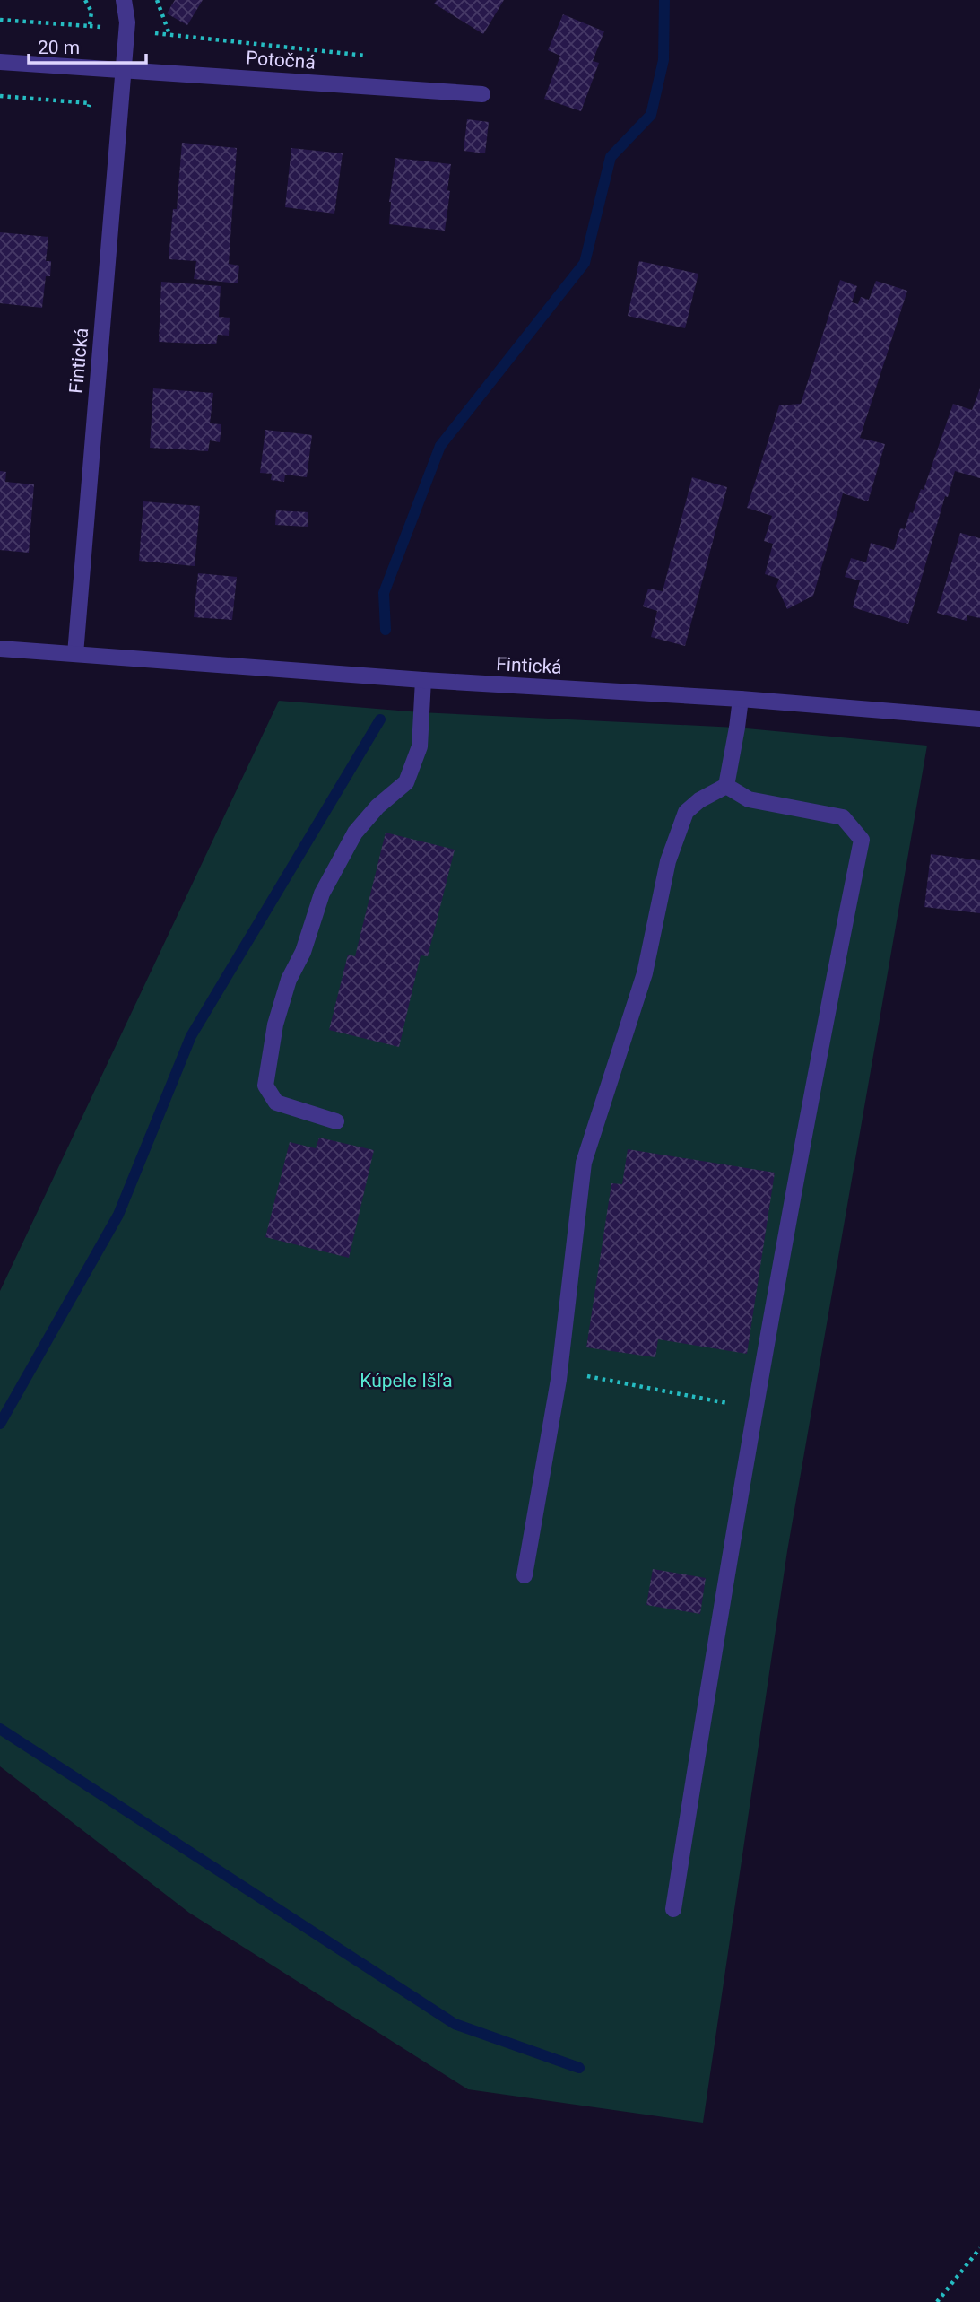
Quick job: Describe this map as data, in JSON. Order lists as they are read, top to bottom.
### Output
{
  "streets": {
    "street": ["Potočná", "Fintická"]
  },
  "crossings": [
    ["Potočná", "Fintická"]
  ],
  "parks": ["Kúpele Išľa"],
  "scale_bar": "20 m"
}
